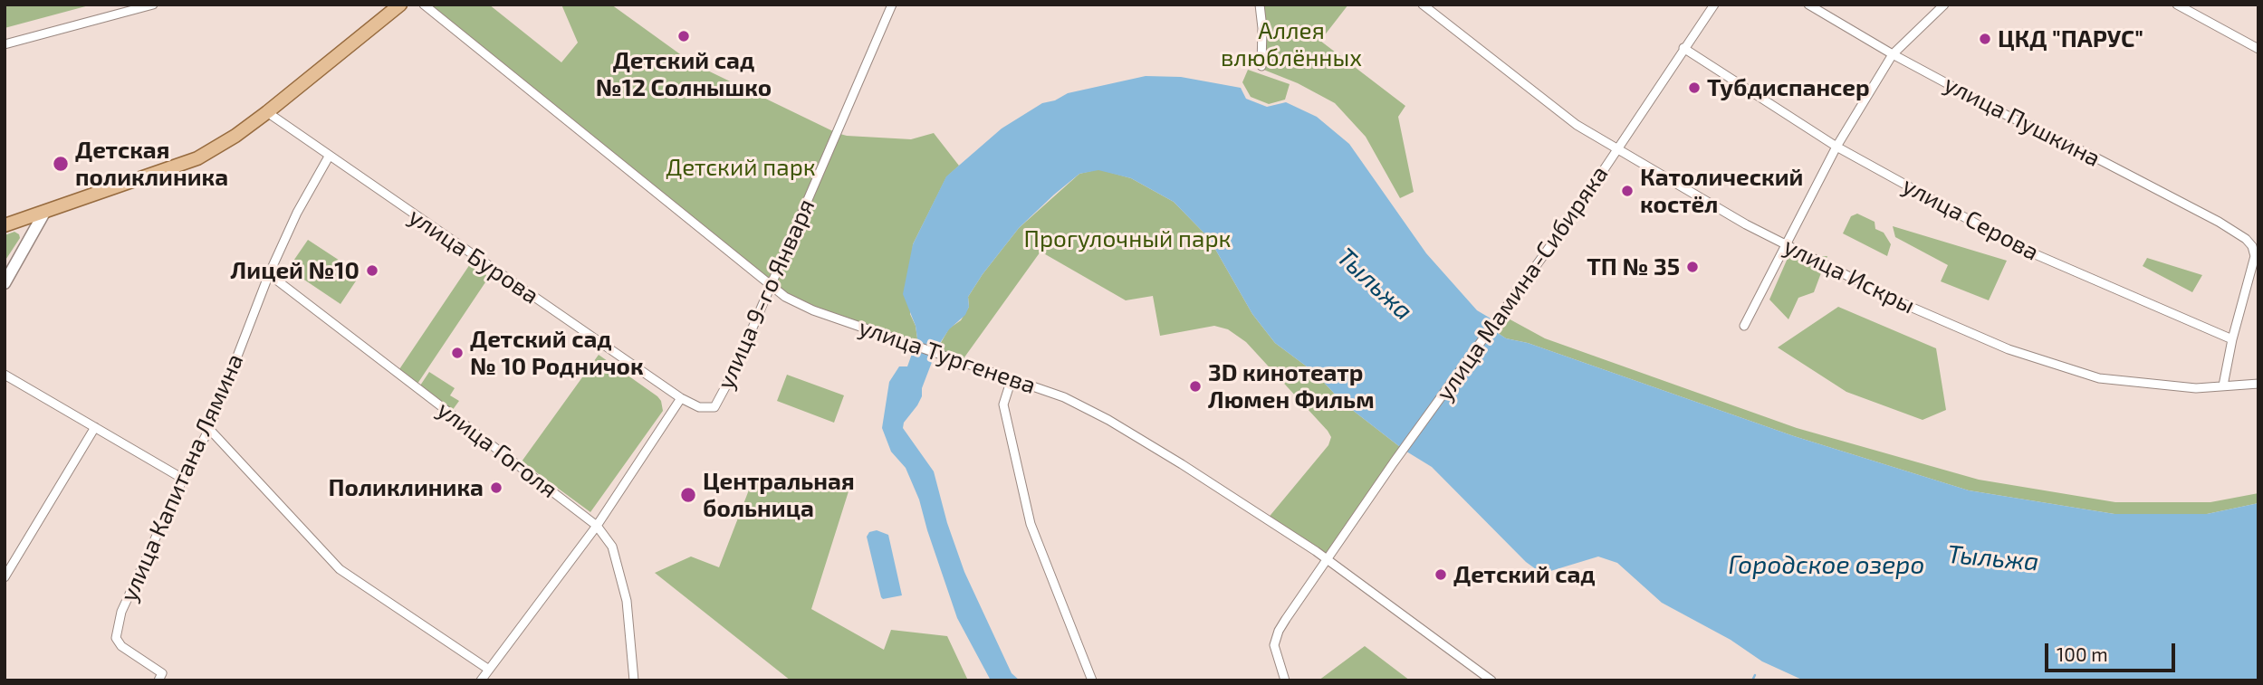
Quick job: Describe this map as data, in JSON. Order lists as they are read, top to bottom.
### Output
{
  "streets": {
    "street": [
      "улица Пушкина",
      "улица Серова",
      "улица Бурова",
      "улица Искры",
      "улица Мамина-Сибиряка",
      "улица 9-го Января",
      "улица Тургенева",
      "улица Гоголя",
      "улица Капитана Лямина"
    ]
  },
  "crossings": [
    ["улица Пушкина", "улица Серова"],
    ["улица Серова", "улица Мамина-Сибиряка"],
    ["улица Бурова", "улица 9-го Января"],
    ["улица Бурова", "улица Капитана Лямина"],
    ["улица Искры", "улица Мамина-Сибиряка"],
    ["улица Мамина-Сибиряка", "улица Тургенева"],
    ["улица 9-го Января", "улица Тургенева"],
    ["улица 9-го Января", "улица Гоголя"],
    ["улица Гоголя", "улица Капитана Лямина"]
  ],
  "water": ["Тыльжа", "Городское озеро"],
  "parks": ["Аллея влюблённых", "Детский парк", "Прогулочный парк"],
  "places": [
    "Детский сад №12 Солнышко",
    "ЦКД \"ПАРУС\"",
    "Тубдиспансер",
    "Детская поликлиника",
    "Католический костёл",
    "ТП № 35",
    "Лицей №10",
    "Детский сад № 10 Родничок",
    "3D кинотеатр Люмен Фильм",
    "Поликлиника",
    "Центральная больница",
    "Детский сад"
  ],
  "scale_bar": "100 m"
}
